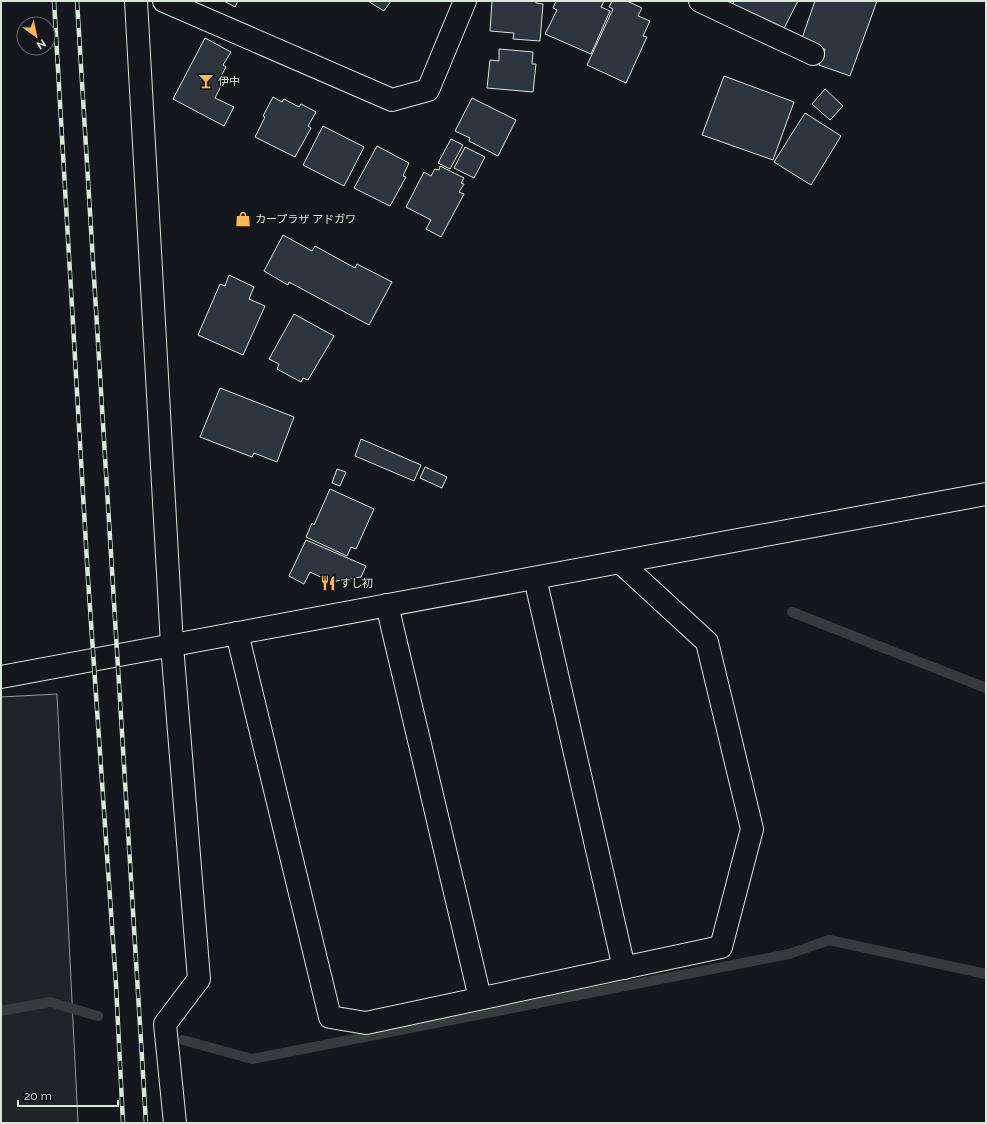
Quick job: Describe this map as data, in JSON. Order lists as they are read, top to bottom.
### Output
{
  "places": {
    "bar": ["伊中"],
    "shop": ["カープラザ アドガワ"],
    "restaurant": ["すし初"]
  },
  "scale_bar": "20 m",
  "north": "bottom right"
}
